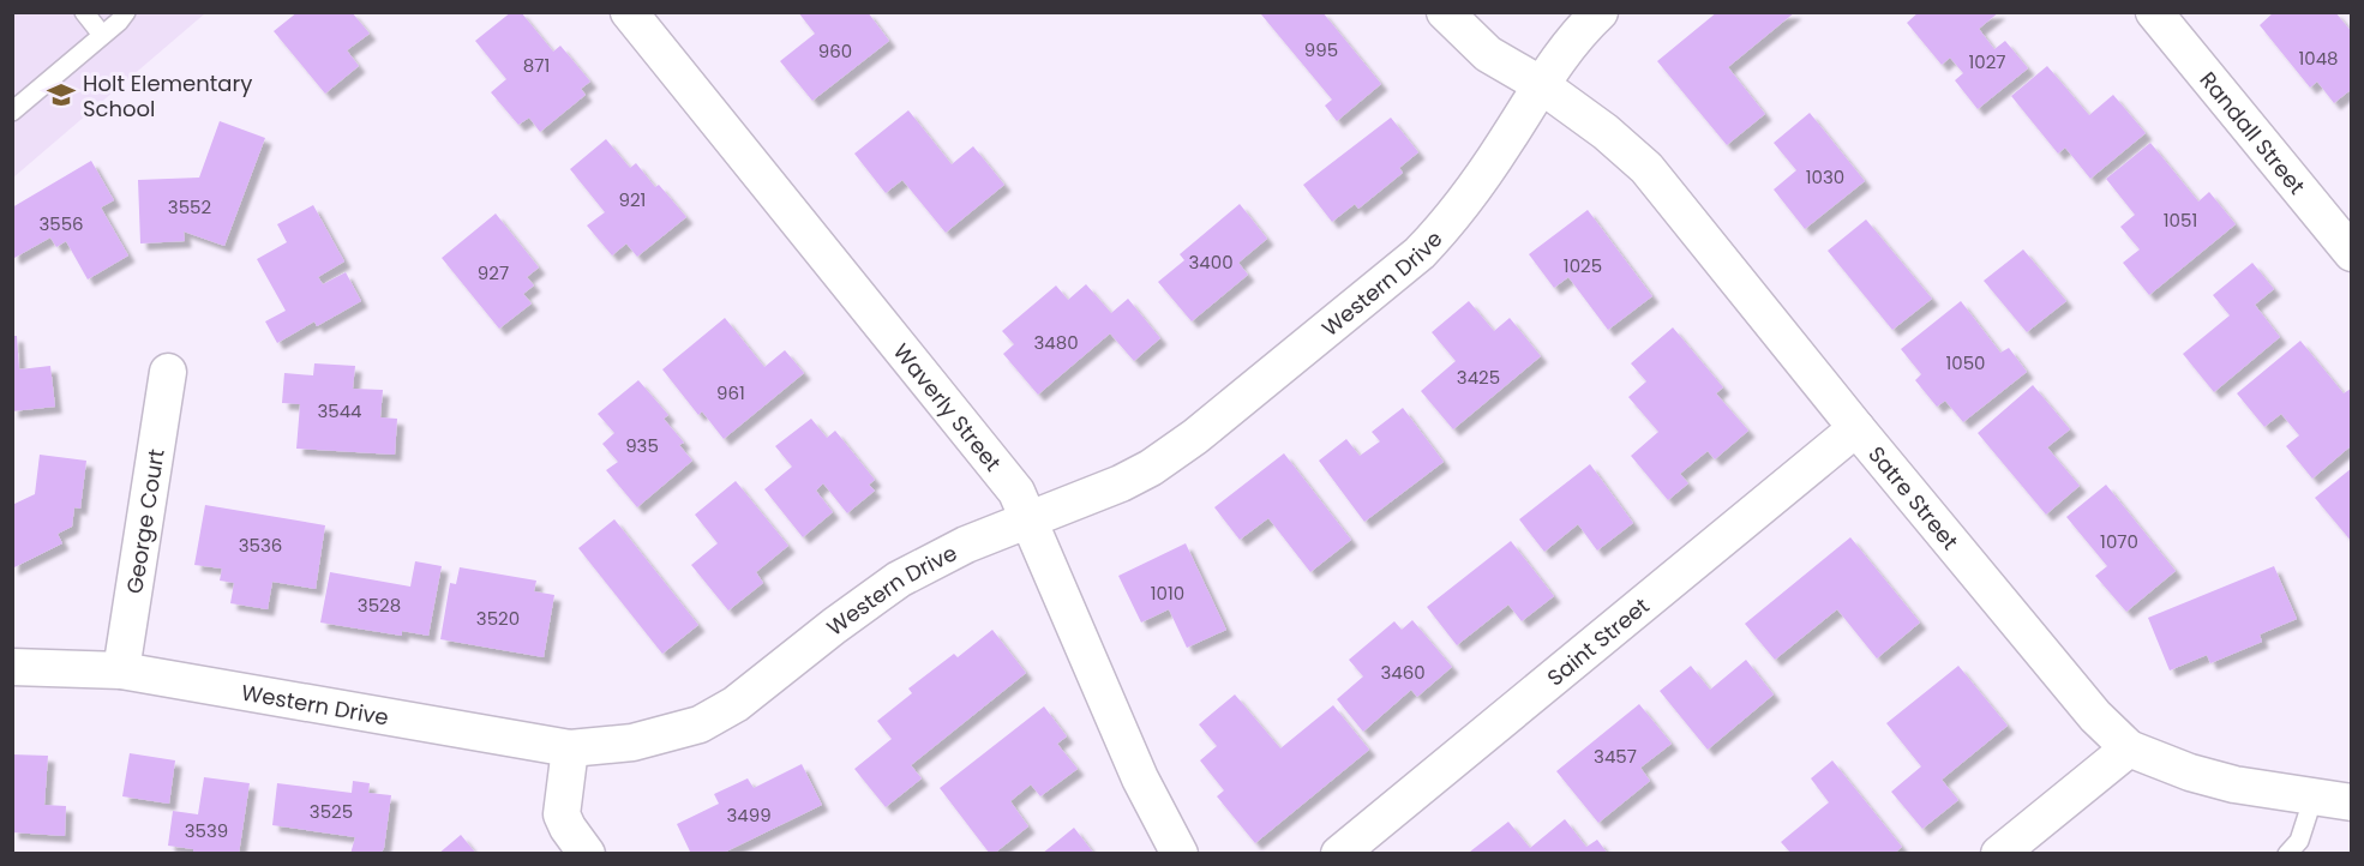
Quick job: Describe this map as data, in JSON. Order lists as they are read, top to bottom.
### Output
{
  "streets": {
    "street": [
      "Randall Street",
      "Western Drive",
      "Waverly Street",
      "Satre Street",
      "George Court",
      "Saint Street"
    ]
  },
  "crossings": [
    ["Western Drive", "Waverly Street"],
    ["Western Drive", "Satre Street"],
    ["Western Drive", "George Court"],
    ["Satre Street", "Saint Street"]
  ],
  "places": {
    "school or university": ["Holt Elementary School"]
  },
  "house_numbers": [
    "995",
    "960",
    "1048",
    "1027",
    "871",
    "1030",
    "921",
    "3552",
    "1051",
    "3556",
    "3400",
    "1025",
    "927",
    "3480",
    "1050",
    "3425",
    "961",
    "3544",
    "935",
    "1070",
    "3536",
    "1010",
    "3528",
    "3520",
    "3460",
    "3457",
    "3525",
    "3499",
    "3539"
  ]
}
